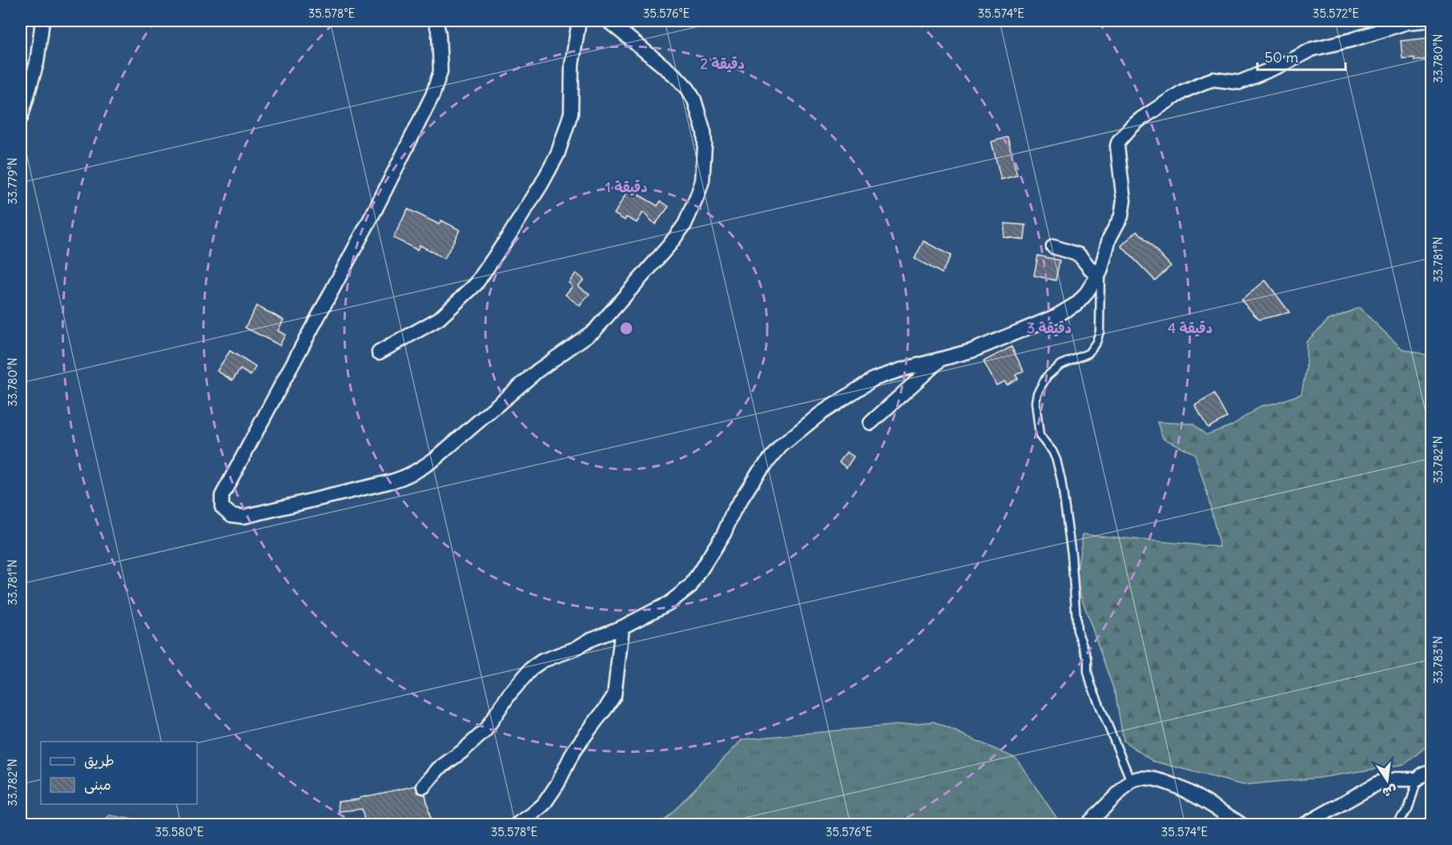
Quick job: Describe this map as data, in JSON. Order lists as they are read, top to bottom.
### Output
{
  "legend": ["طريق", "مبنى"],
  "scale_bar": "50 m",
  "north": "bottom",
  "coordinates": [
    "35.578°E",
    "35.576°E",
    "35.574°E",
    "35.572°E",
    "33.780°N",
    "33.779°N",
    "33.781°N",
    "33.782°N",
    "33.783°N",
    "35.580°E"
  ],
  "rings": [
    "2 دقيقة",
    "1 دقيقة",
    "3 دقيقة",
    "4 دقيقة"
  ]
}
